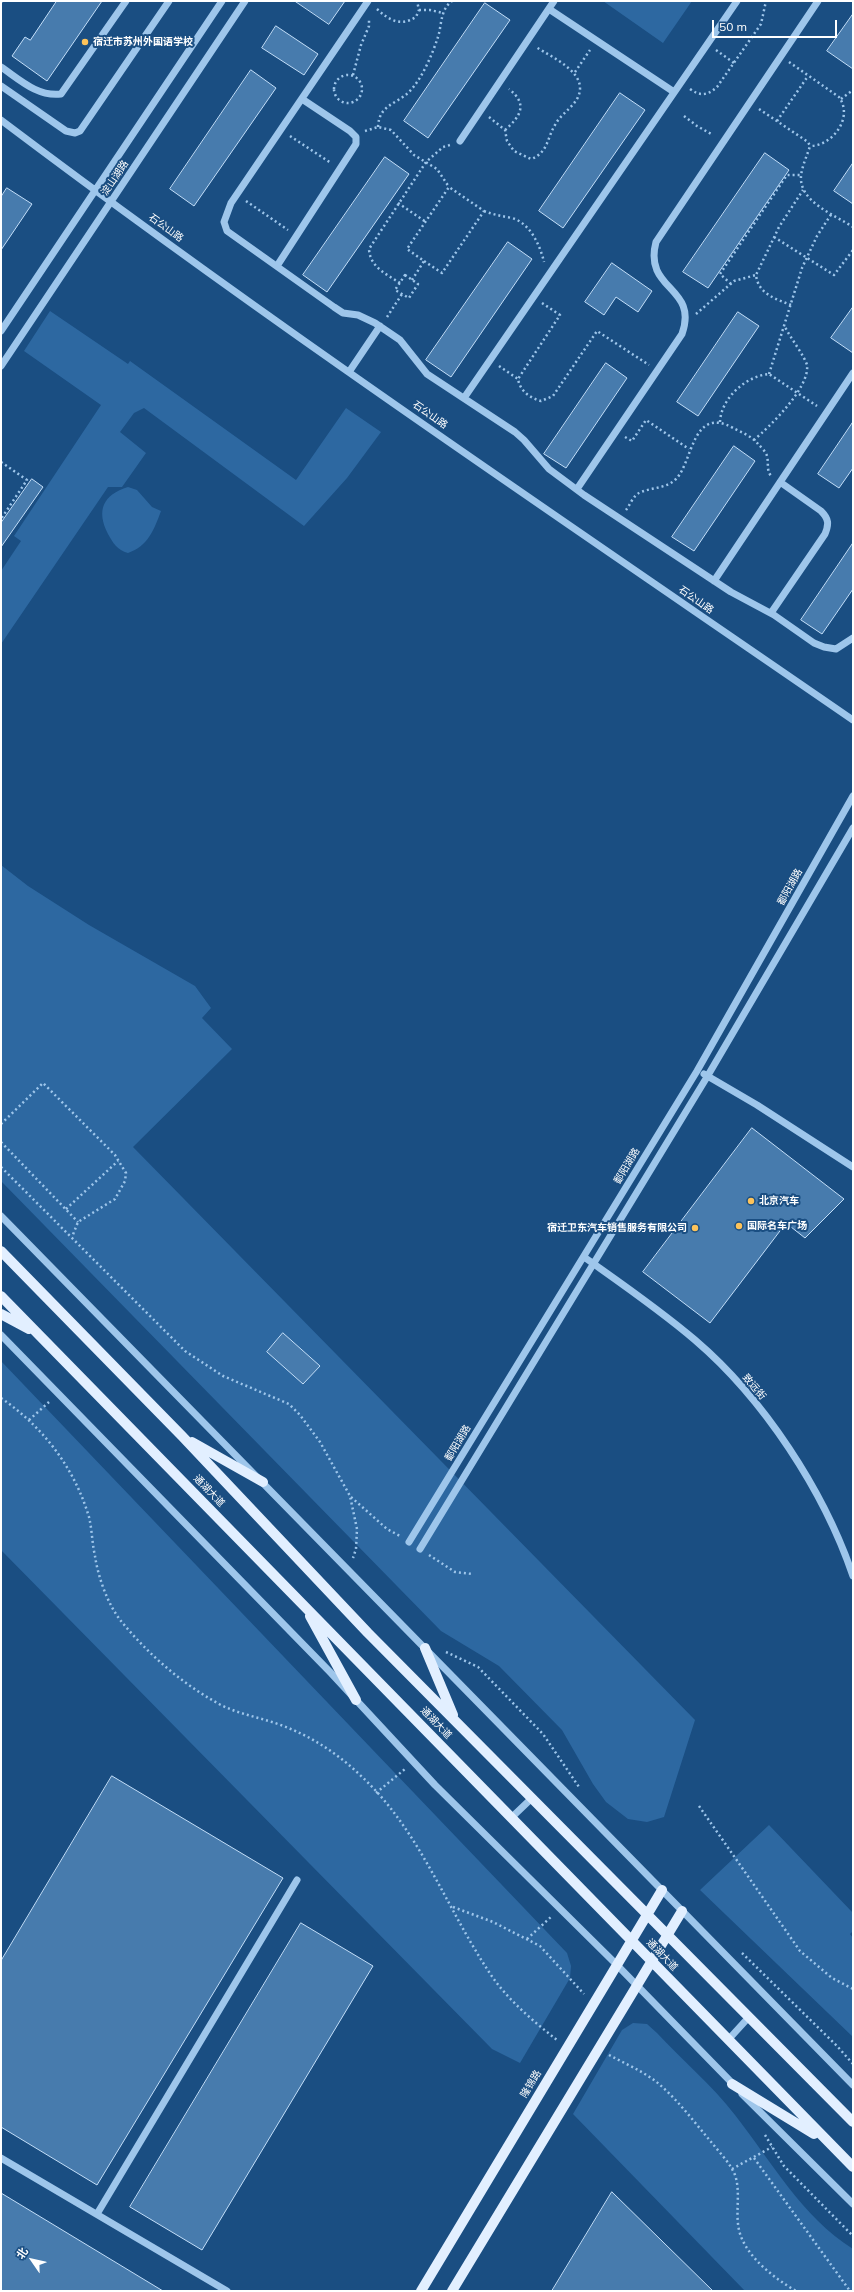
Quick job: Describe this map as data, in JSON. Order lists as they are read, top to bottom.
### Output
{
  "streets": {
    "main road": ["通湖大道", "隆锦路"],
    "street": [
      "淀山湖路",
      "石公山路",
      "鄱阳湖路",
      "致远街"
    ]
  },
  "crossings": [
    ["淀山湖路", "石公山路"],
    ["鄱阳湖路", "致远街"],
    ["通湖大道", "隆锦路"]
  ],
  "places": [
    "宿迁市苏州外国语学校",
    "北京汽车",
    "国际名车广场",
    "宿迁卫东汽车销售服务有限公司"
  ],
  "scale_bar": "50 m",
  "north": "top left"
}
